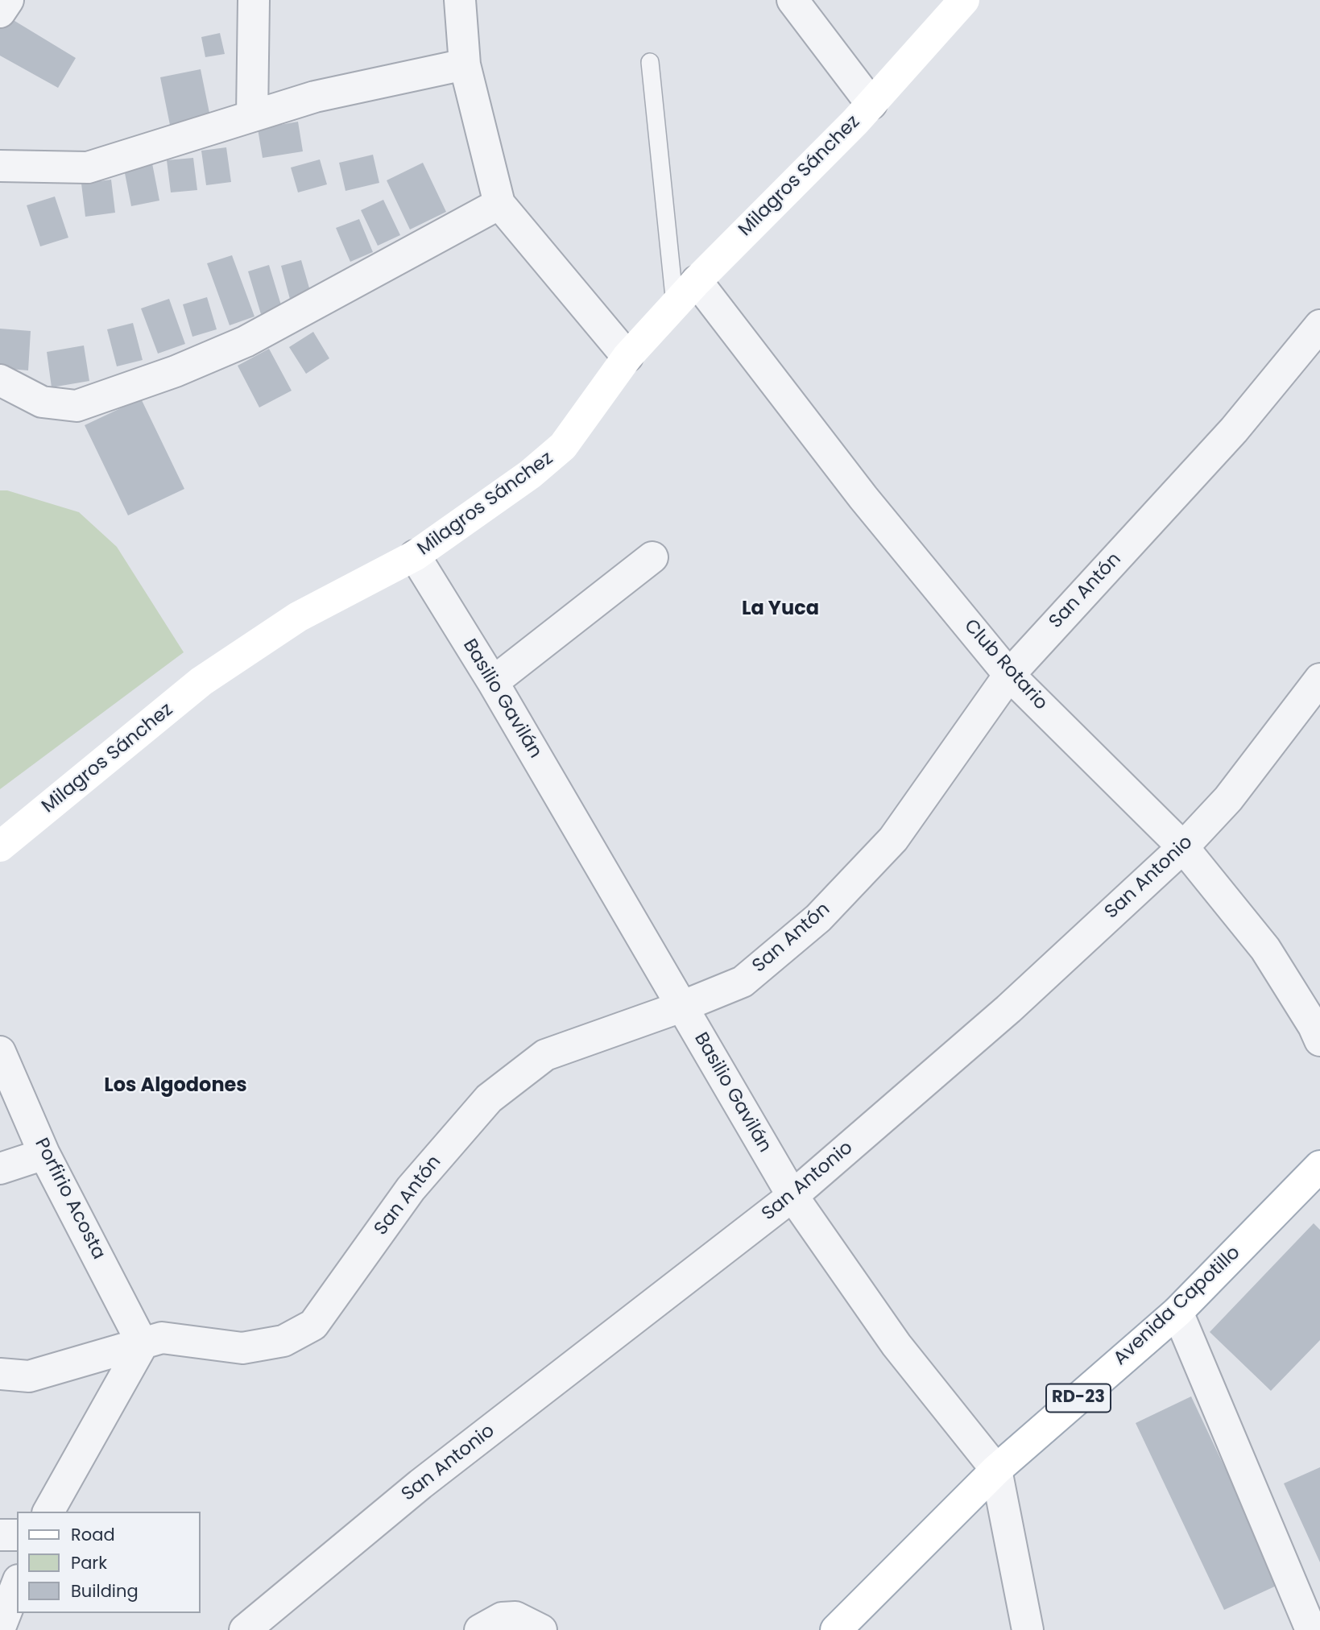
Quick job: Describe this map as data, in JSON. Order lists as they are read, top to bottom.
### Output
{
  "streets": {
    "main road": ["Milagros Sánchez", "Avenida Capotillo", "RD-23"],
    "street": [
      "San Antón",
      "Club Rotario",
      "Basilio Gavilán",
      "San Antonio",
      "Porfirio Acosta"
    ]
  },
  "crossings": [
    ["Milagros Sánchez", "Club Rotario"],
    ["Milagros Sánchez", "Basilio Gavilán"],
    ["San Antón", "Club Rotario"],
    ["San Antón", "Basilio Gavilán"],
    ["San Antón", "Porfirio Acosta"],
    ["Club Rotario", "San Antonio"],
    ["Basilio Gavilán", "San Antonio"],
    ["Basilio Gavilán", "Avenida Capotillo"]
  ],
  "districts": ["La Yuca", "Los Algodones"],
  "legend": ["Road", "Park", "Building"]
}
